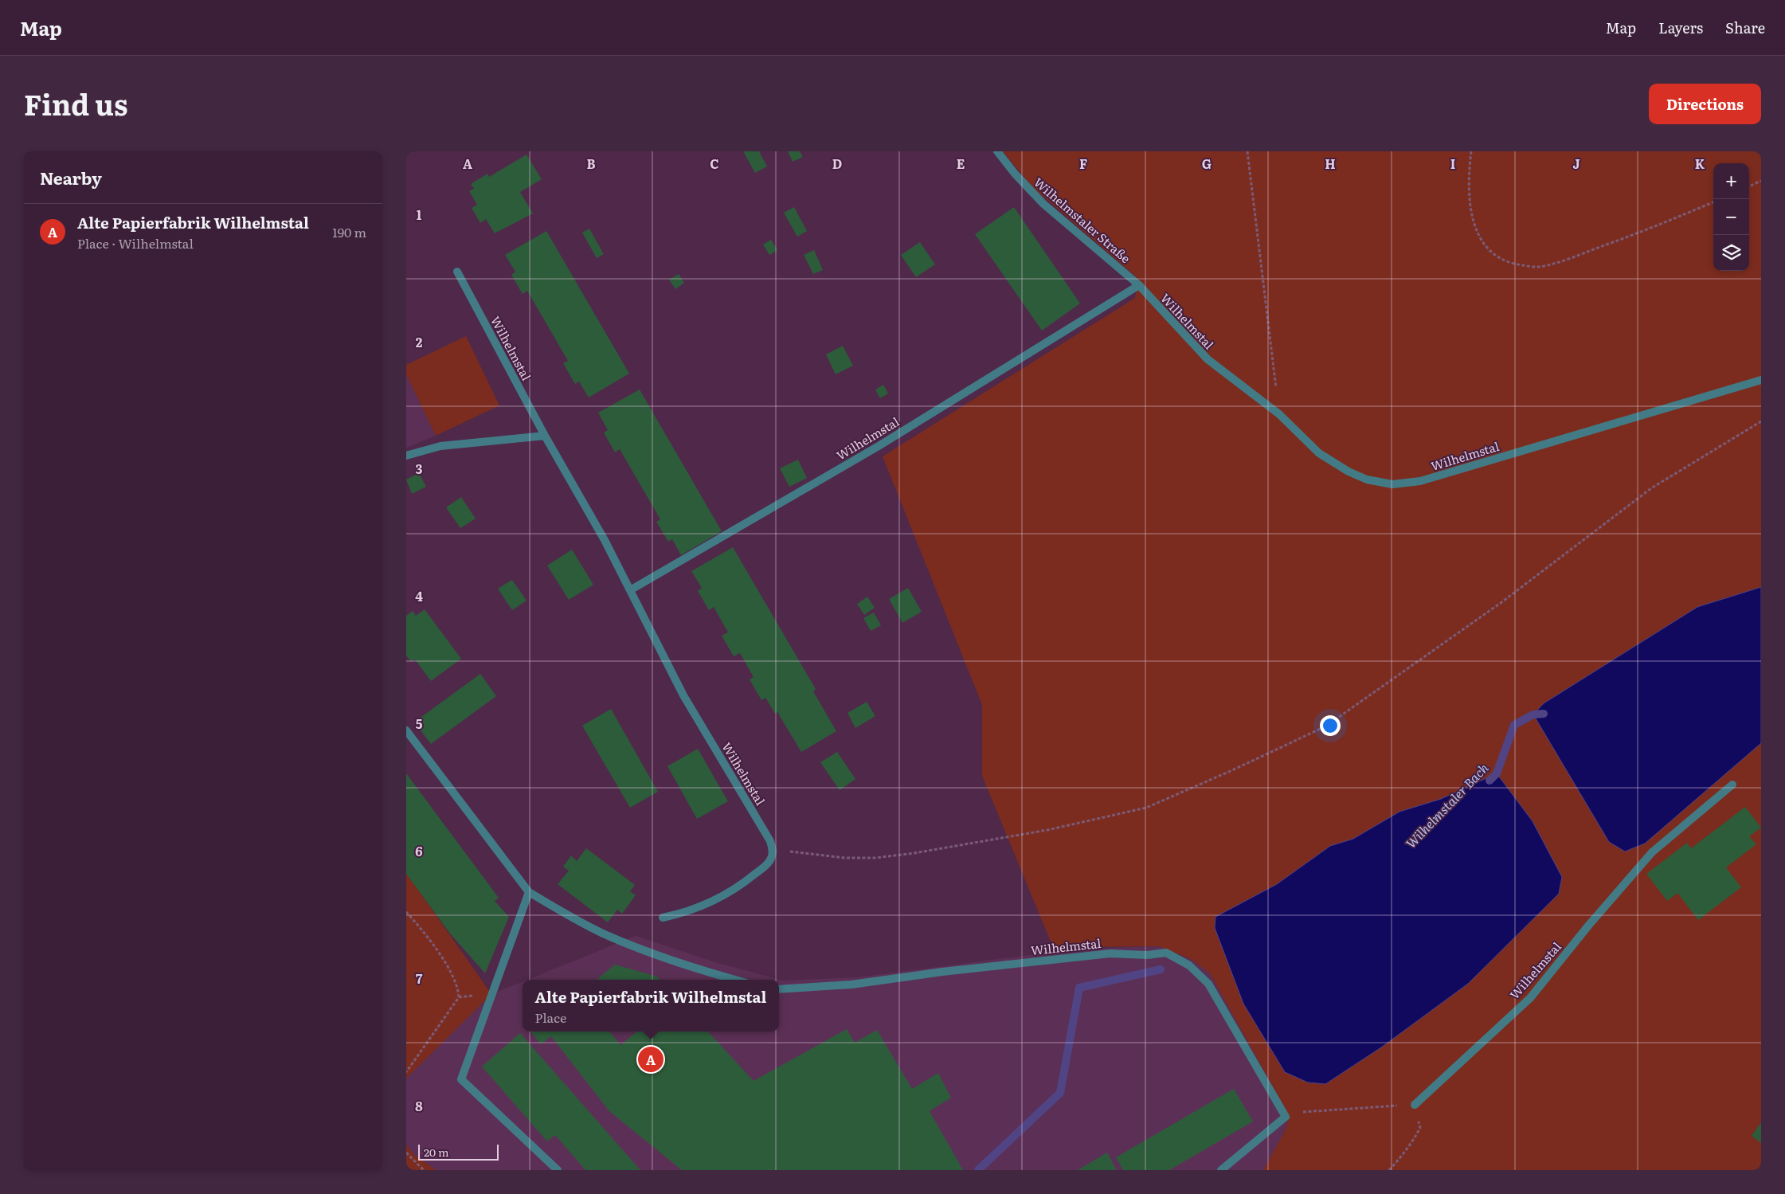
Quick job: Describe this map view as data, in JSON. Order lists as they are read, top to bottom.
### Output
{
  "streets": {
    "street": ["Wilhelmstaler Straße", "Wilhelmstal"]
  },
  "crossings": [
    ["Wilhelmstaler Straße", "Wilhelmstal"]
  ],
  "water": ["Wilhelmstaler Bach"],
  "scale_bar": "20 m",
  "page": {
    "header": "Map",
    "nav": ["Map", "Layers", "Share"],
    "title": "Find us",
    "buttons": "Directions",
    "heading": "Nearby",
    "map_buttons": ["+", "−"],
    "list": [
      {
        "mark": "A",
        "name": "Alte Papierfabrik Wilhelmstal",
        "note": "Place · Wilhelmstal",
        "value": "190 m"
      }
    ],
    "popup": ["Alte Papierfabrik Wilhelmstal", "Place"],
    "pins": "A",
    "scale": "20 m"
  },
  "grid": {
    "columns": [
      "A",
      "B",
      "C",
      "D",
      "E",
      "F",
      "G",
      "H",
      "I",
      "J",
      "K"
    ],
    "rows": [
      "1",
      "2",
      "3",
      "4",
      "5",
      "6",
      "7",
      "8"
    ]
  }
}
